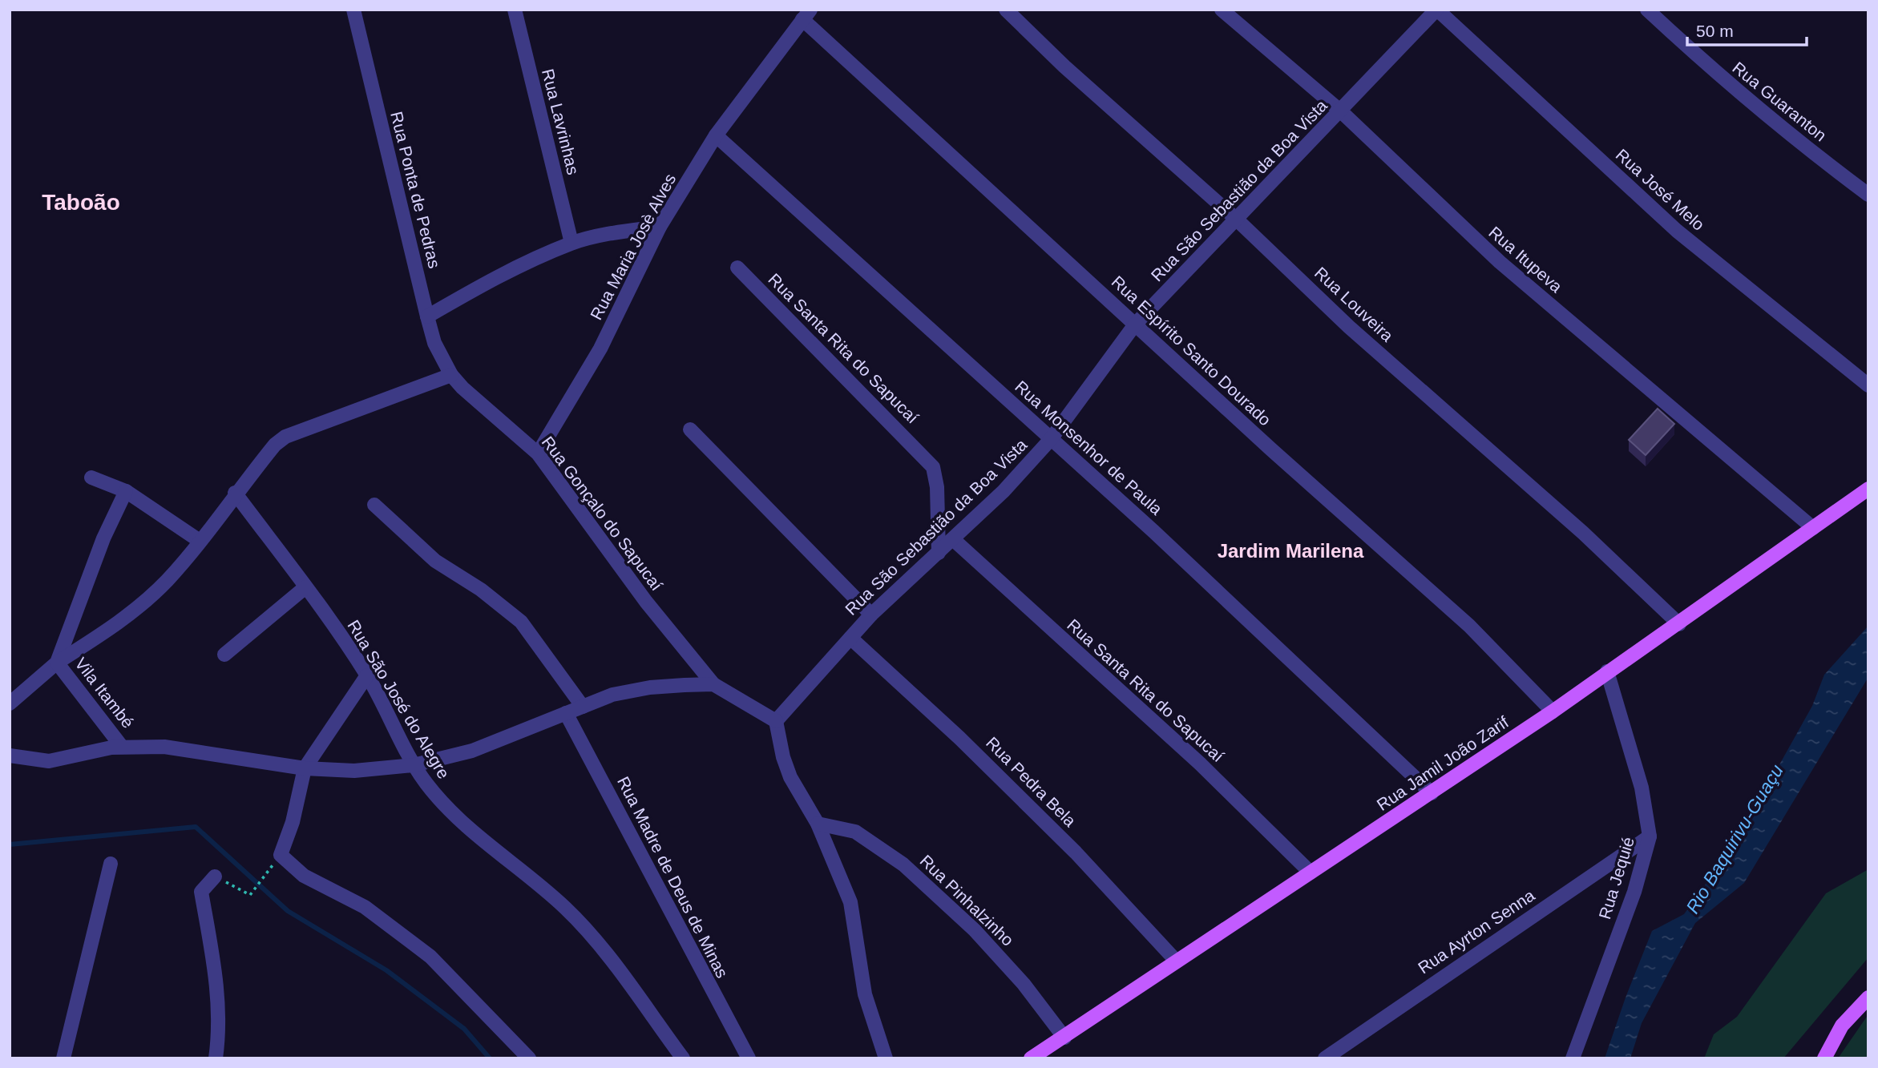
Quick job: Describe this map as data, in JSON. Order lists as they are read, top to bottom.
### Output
{
  "streets": {
    "main road": ["Rua Jamil João Zarif"],
    "street": [
      "Rua Guaranton",
      "Rua Lavrinhas",
      "Rua Ponta de Pedras",
      "Rua José Melo",
      "Rua São Sebastião da Boa Vista",
      "Rua Maria Josè Alves",
      "Rua Itupeva",
      "Rua Louveira",
      "Rua Santa Rita do Sapucaí",
      "Rua Espírito Santo Dourado",
      "Rua Monsenhor de Paula",
      "Rua Gonçalo do Sapucaí",
      "Vila Itambé",
      "Rua São José do Alegre",
      "Rua Pedra Bela",
      "Rua Madre de Deus de Minas",
      "Rua Jequié",
      "Rua Pinhalzinho",
      "Rua Ayrton Senna"
    ]
  },
  "crossings": [
    ["Rua Ponta de Pedras", "Rua Gonçalo do Sapucaí"],
    ["Rua José Melo", "Rua São Sebastião da Boa Vista"],
    ["Rua São Sebastião da Boa Vista", "Rua Itupeva"],
    ["Rua São Sebastião da Boa Vista", "Rua Louveira"],
    ["Rua São Sebastião da Boa Vista", "Rua Santa Rita do Sapucaí"],
    ["Rua São Sebastião da Boa Vista", "Rua Espírito Santo Dourado"],
    ["Rua São Sebastião da Boa Vista", "Rua Monsenhor de Paula"],
    ["Rua São Sebastião da Boa Vista", "Rua Pedra Bela"],
    ["Rua Maria Josè Alves", "Rua Espírito Santo Dourado"],
    ["Rua Maria Josè Alves", "Rua Monsenhor de Paula"],
    ["Rua Maria Josè Alves", "Rua Gonçalo do Sapucaí"],
    ["Rua Itupeva", "Rua Jamil João Zarif"],
    ["Rua Louveira", "Rua Jamil João Zarif"],
    ["Rua Santa Rita do Sapucaí", "Rua Jamil João Zarif"],
    ["Rua Espírito Santo Dourado", "Rua Jamil João Zarif"],
    ["Rua Monsenhor de Paula", "Rua Jamil João Zarif"],
    ["Rua Jamil João Zarif", "Rua Pedra Bela"],
    ["Rua Jamil João Zarif", "Rua Jequié"],
    ["Rua Jamil João Zarif", "Rua Pinhalzinho"],
    ["Rua Jequié", "Rua Ayrton Senna"]
  ],
  "districts": ["Taboão", "Jardim Marilena"],
  "water": ["Rio Baquirivu-Guaçu"],
  "scale_bar": "50 m"
}
